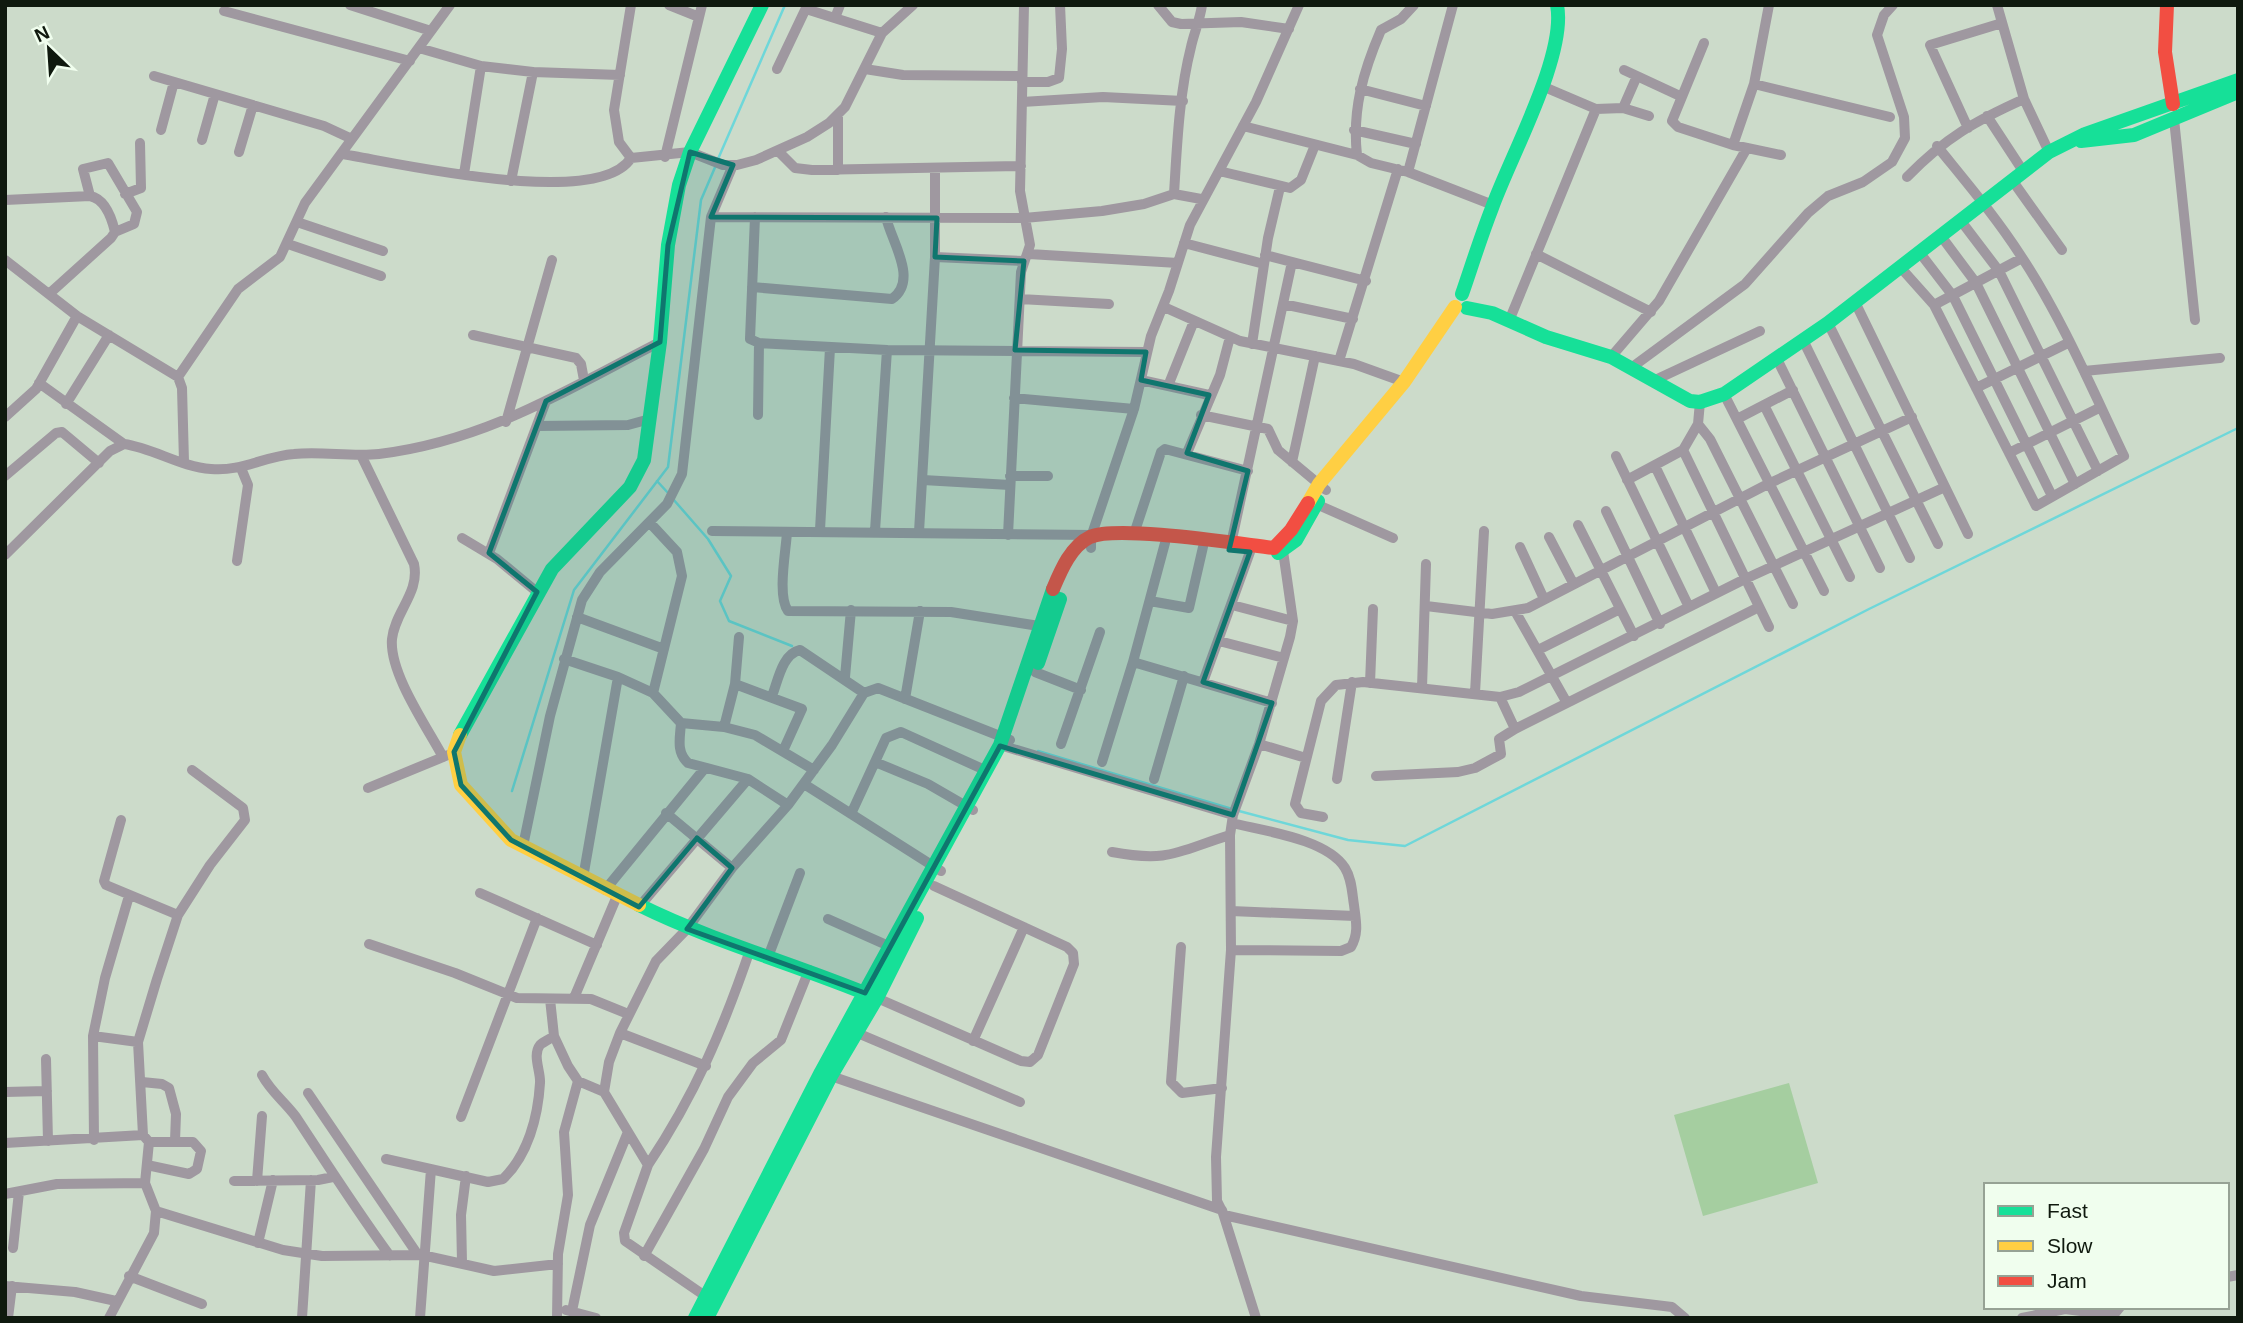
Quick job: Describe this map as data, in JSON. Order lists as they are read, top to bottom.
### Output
{
  "legend": ["Fast", "Slow", "Jam"],
  "north": "top left"
}
